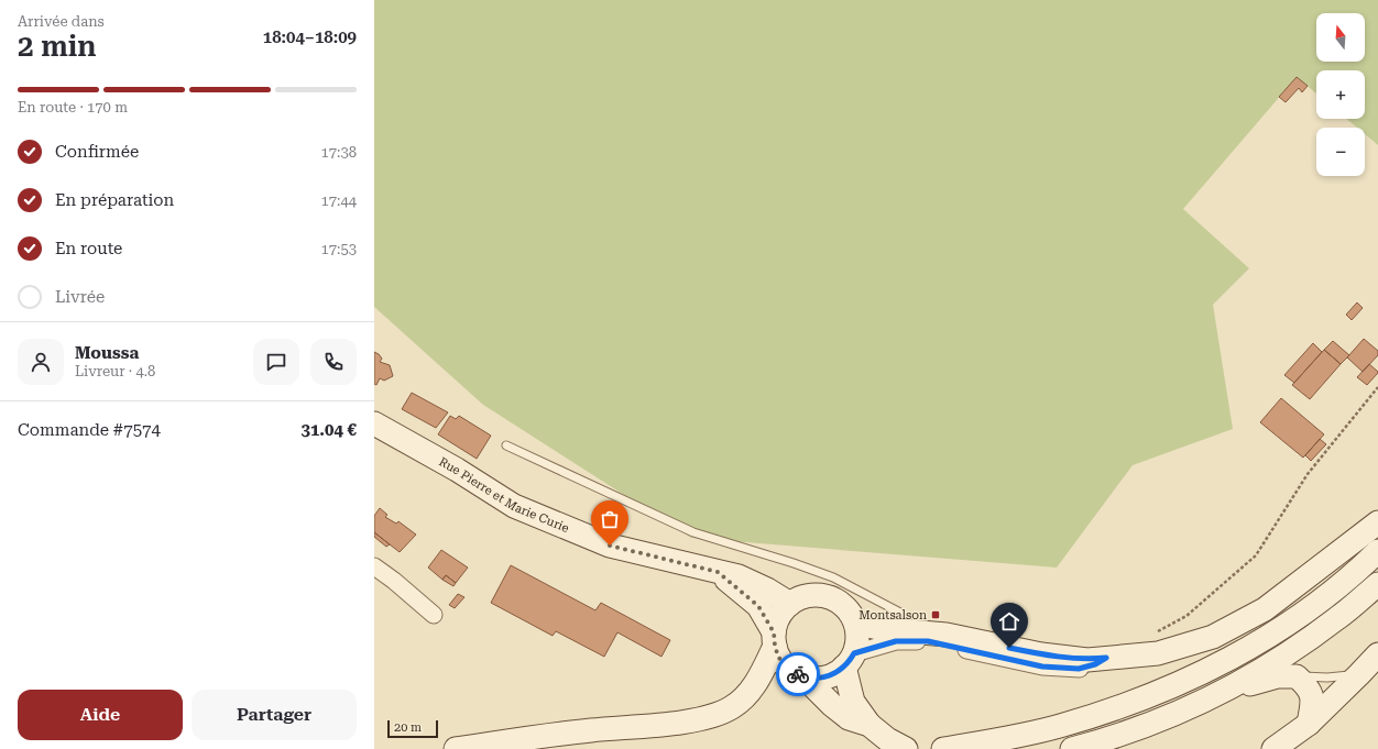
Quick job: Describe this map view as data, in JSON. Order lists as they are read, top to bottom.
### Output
{
  "streets": {
    "main road": ["Rue Pierre et Marie Curie"]
  },
  "places": {
    "transit": ["Montsalson"]
  },
  "scale_bar": "20 m",
  "north": "top",
  "page": {
    "heading": ["2 min", "Arrivée dans", "18:04–18:09"],
    "panel": [
      "Moussa",
      "Livreur · 4.8",
      "Commande #7574",
      "31.04 €"
    ],
    "map_buttons": ["+", "−"],
    "bar": "En route · 170 m",
    "list": [
      ["Confirmée", "17:38"],
      ["En préparation", "17:44"],
      ["En route", "17:53"],
      "Livrée"
    ],
    "buttons": ["Aide", "Partager"],
    "scale": "20 m"
  }
}
